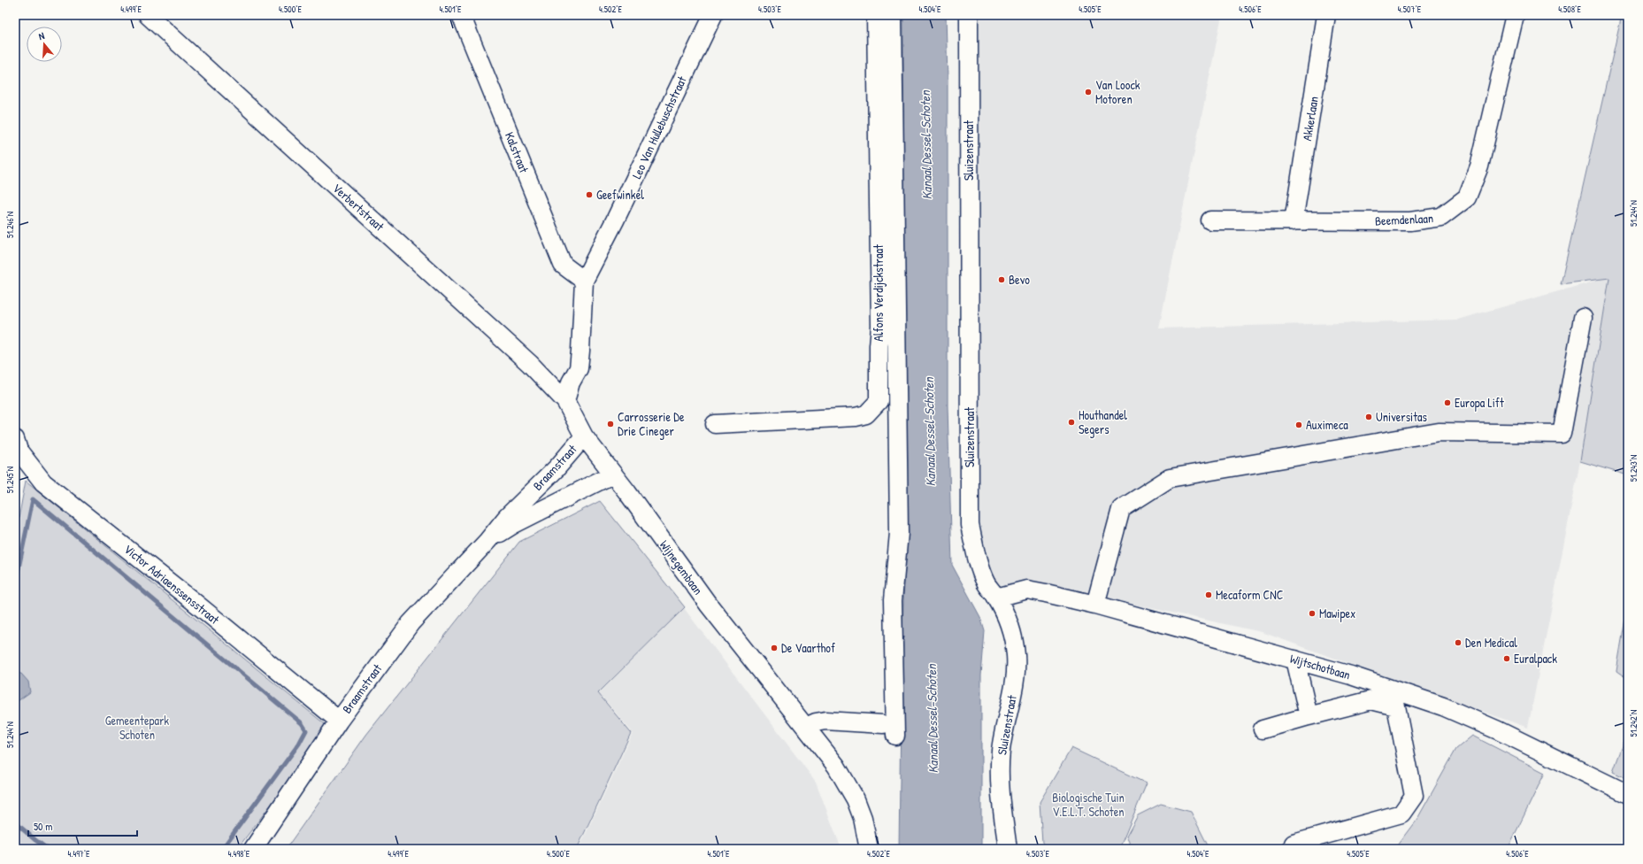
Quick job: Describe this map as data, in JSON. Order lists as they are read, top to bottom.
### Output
{
  "streets": {
    "street": [
      "Akkerlaan",
      "Leo Van Hullebuschstraat",
      "Sluizenstraat",
      "Kalstraat",
      "Verbertstraat",
      "Beemdenlaan",
      "Alfons Verdijckstraat",
      "Braamstraat",
      "Wijnegembaan",
      "Victor Adriaenssensstraat",
      "Wijtschotbaan"
    ]
  },
  "crossings": [
    ["Akkerlaan", "Beemdenlaan"],
    ["Leo Van Hullebuschstraat", "Kalstraat"],
    ["Leo Van Hullebuschstraat", "Verbertstraat"],
    ["Leo Van Hullebuschstraat", "Wijnegembaan"],
    ["Sluizenstraat", "Wijtschotbaan"],
    ["Verbertstraat", "Wijnegembaan"],
    ["Braamstraat", "Wijnegembaan"],
    ["Braamstraat", "Victor Adriaenssensstraat"]
  ],
  "water": ["Kanaal Dessel-Schoten"],
  "parks": ["Gemeentepark Schoten", "Biologische Tuin V.E.L.T. Schoten"],
  "places": [
    "Van Loock Motoren",
    "Geefwinkel",
    "Bevo",
    "Europa Lift",
    "Universitas",
    "Houthandel Segers",
    "Carrosserie De Drie Cineger",
    "Auximeca",
    "Mecaform CNC",
    "Mawipex",
    "Den Medical",
    "De Vaarthof",
    "Euralpack"
  ],
  "scale_bar": "50 m",
  "north": "top",
  "coordinates": [
    "4.499°E",
    "4.500°E",
    "4.501°E",
    "4.502°E",
    "4.503°E",
    "4.504°E",
    "4.505°E",
    "4.506°E",
    "4.507°E",
    "4.508°E",
    "51.244°N",
    "51.246°N",
    "51.243°N",
    "51.245°N",
    "51.242°N",
    "4.497°E",
    "4.498°E"
  ]
}
